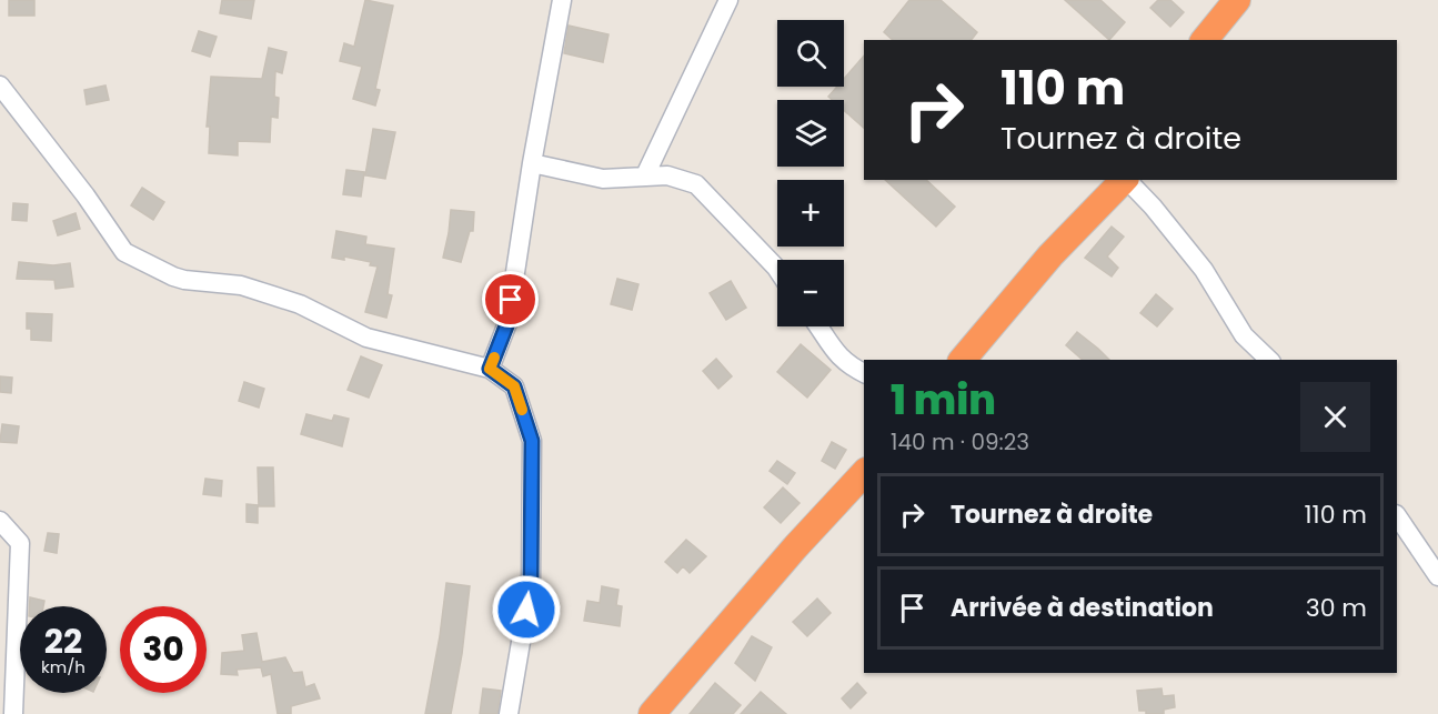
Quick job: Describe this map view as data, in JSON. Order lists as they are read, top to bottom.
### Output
{
  "page": {
    "map_buttons": ["+", "−"],
    "turn": ["110 m", "Tournez à droite"],
    "heading": ["1 min", "140 m · 09:23"],
    "list": [
      {
        "name": "Tournez à droite",
        "value": "110 m"
      },
      {
        "name": "Arrivée à destination",
        "value": "30 m"
      }
    ],
    "speed": "22 km/h",
    "limit": "30"
  }
}
